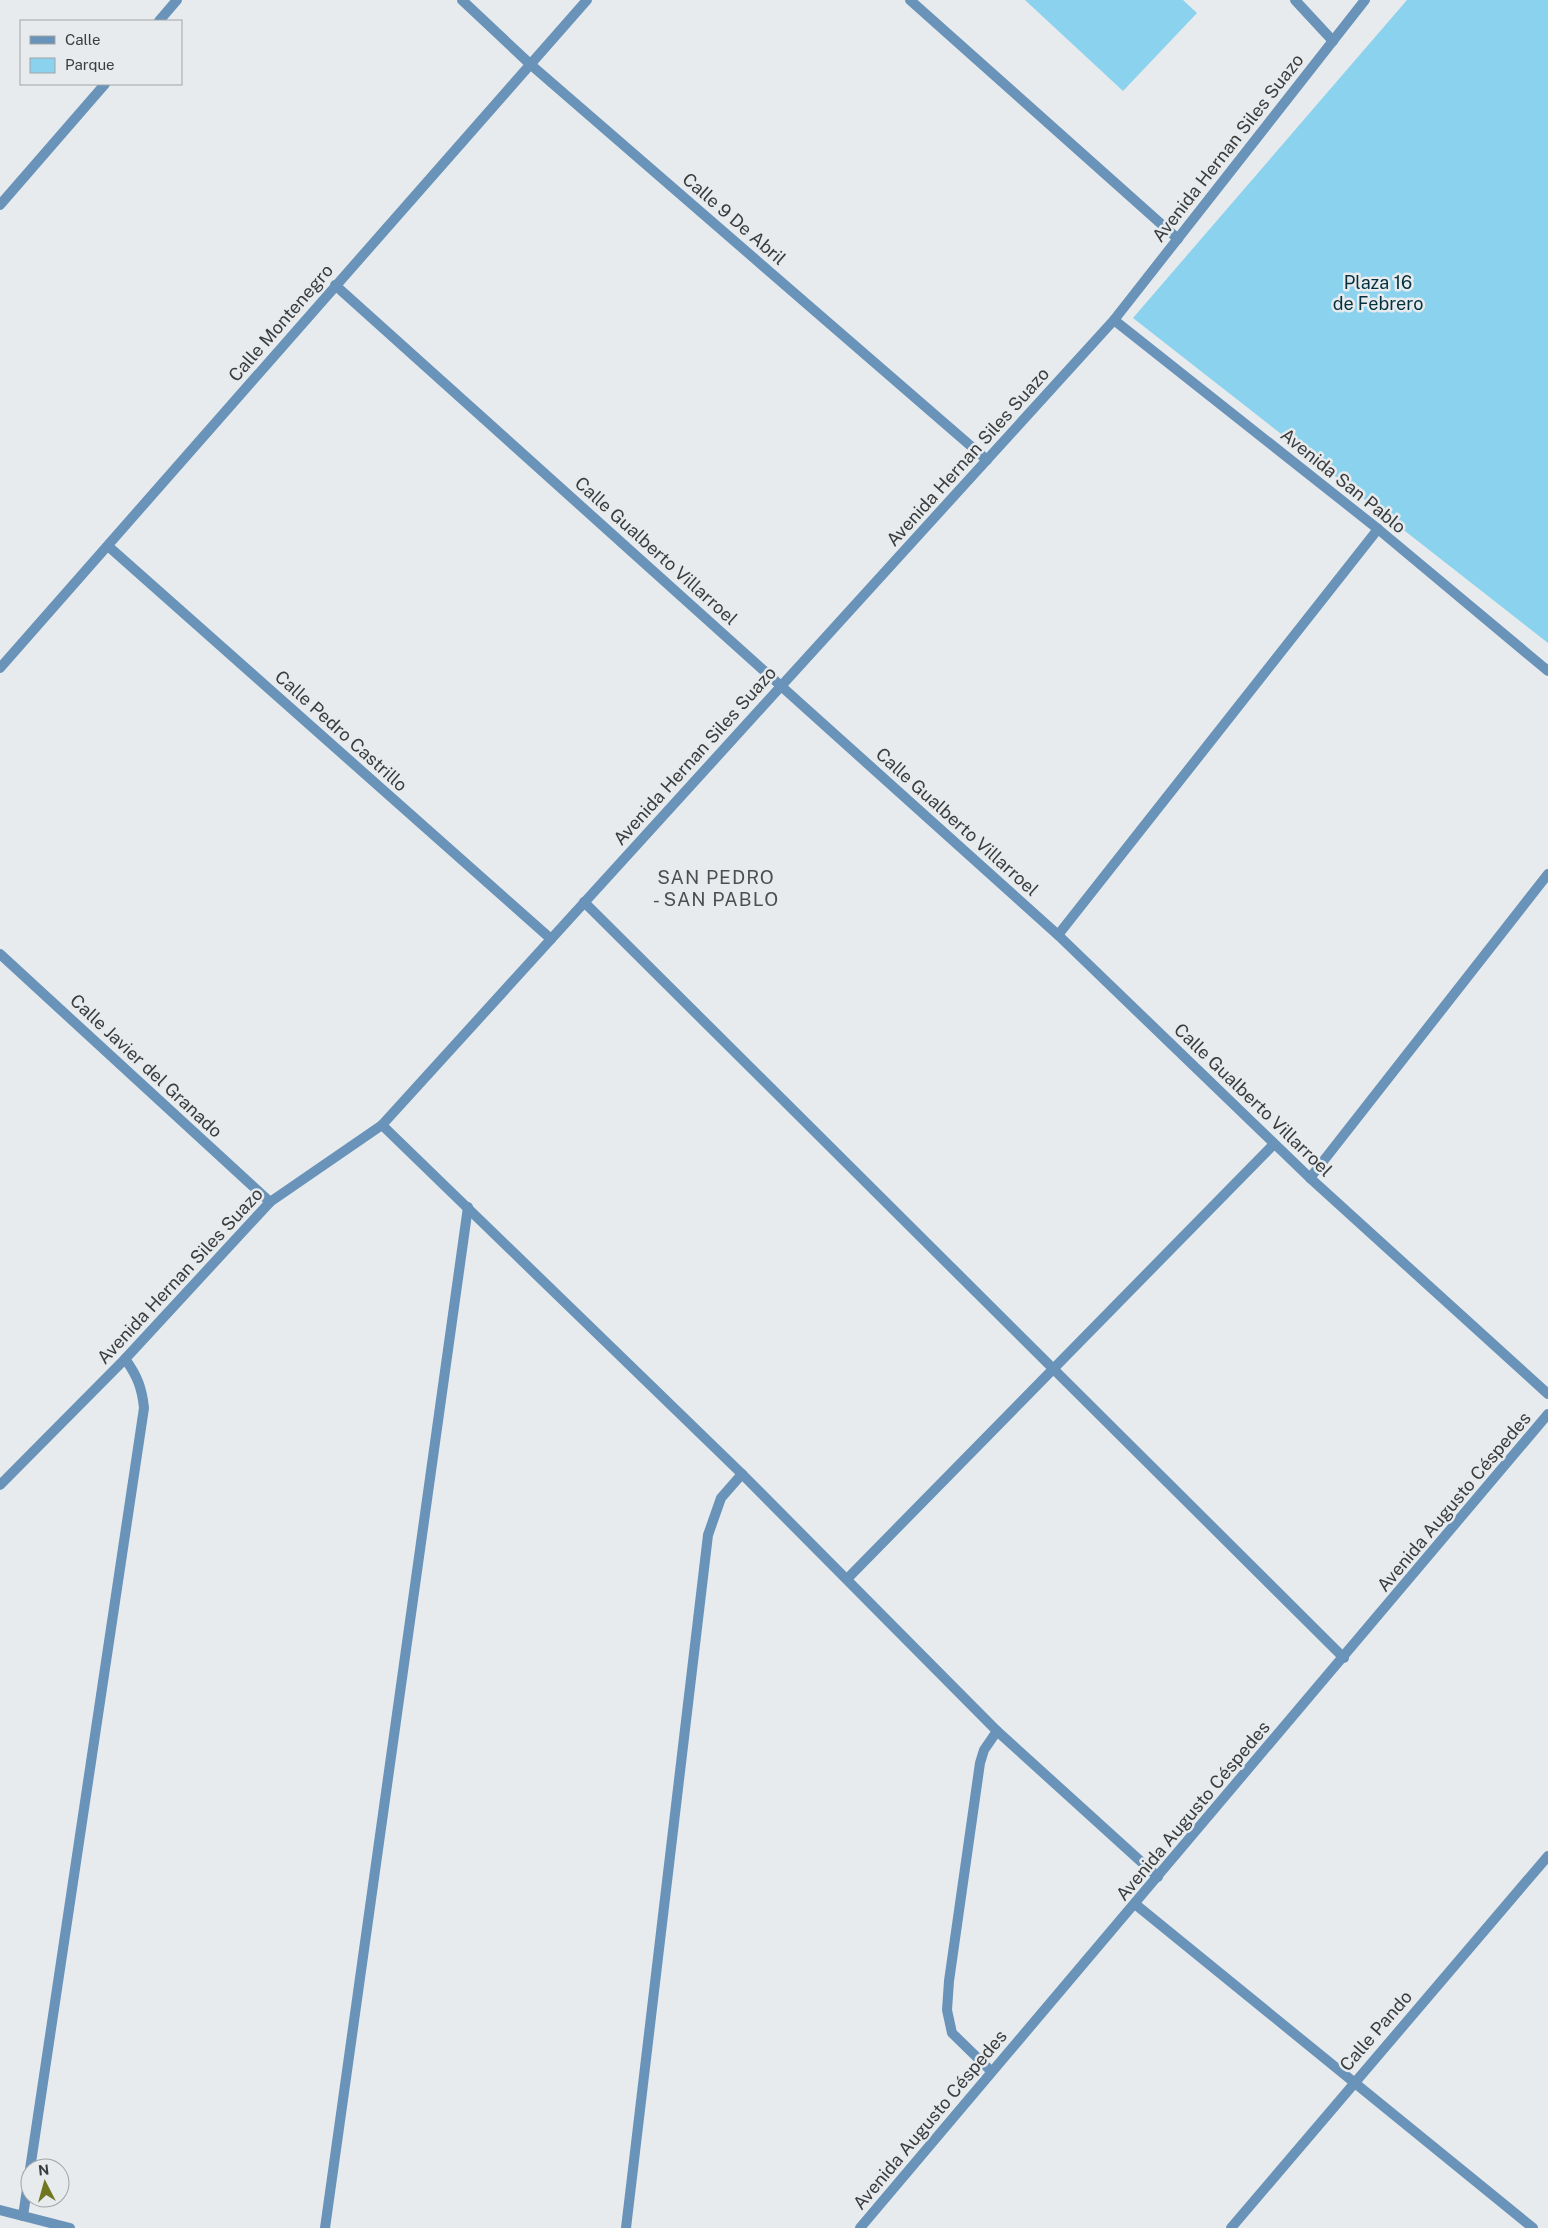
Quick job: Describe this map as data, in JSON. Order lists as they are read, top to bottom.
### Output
{
  "streets": {
    "street": [
      "Avenida Hernan Siles Suazo",
      "Calle 9 De Abril",
      "Calle Montenegro",
      "Avenida San Pablo",
      "Calle Gualberto Villarroel",
      "Calle Pedro Castrillo",
      "Calle Javier del Granado",
      "Avenida Augusto Céspedes",
      "Calle Pando"
    ]
  },
  "crossings": [
    ["Avenida Hernan Siles Suazo", "Calle 9 De Abril"],
    ["Avenida Hernan Siles Suazo", "Avenida San Pablo"],
    ["Avenida Hernan Siles Suazo", "Calle Gualberto Villarroel"],
    ["Avenida Hernan Siles Suazo", "Calle Pedro Castrillo"],
    ["Avenida Hernan Siles Suazo", "Calle Javier del Granado"],
    ["Calle 9 De Abril", "Calle Montenegro"],
    ["Calle Montenegro", "Calle Gualberto Villarroel"],
    ["Calle Montenegro", "Calle Pedro Castrillo"]
  ],
  "districts": ["SAN PEDRO - SAN PABLO"],
  "parks": ["Plaza 16 de Febrero"],
  "legend": ["Calle", "Parque"],
  "north": "top"
}
